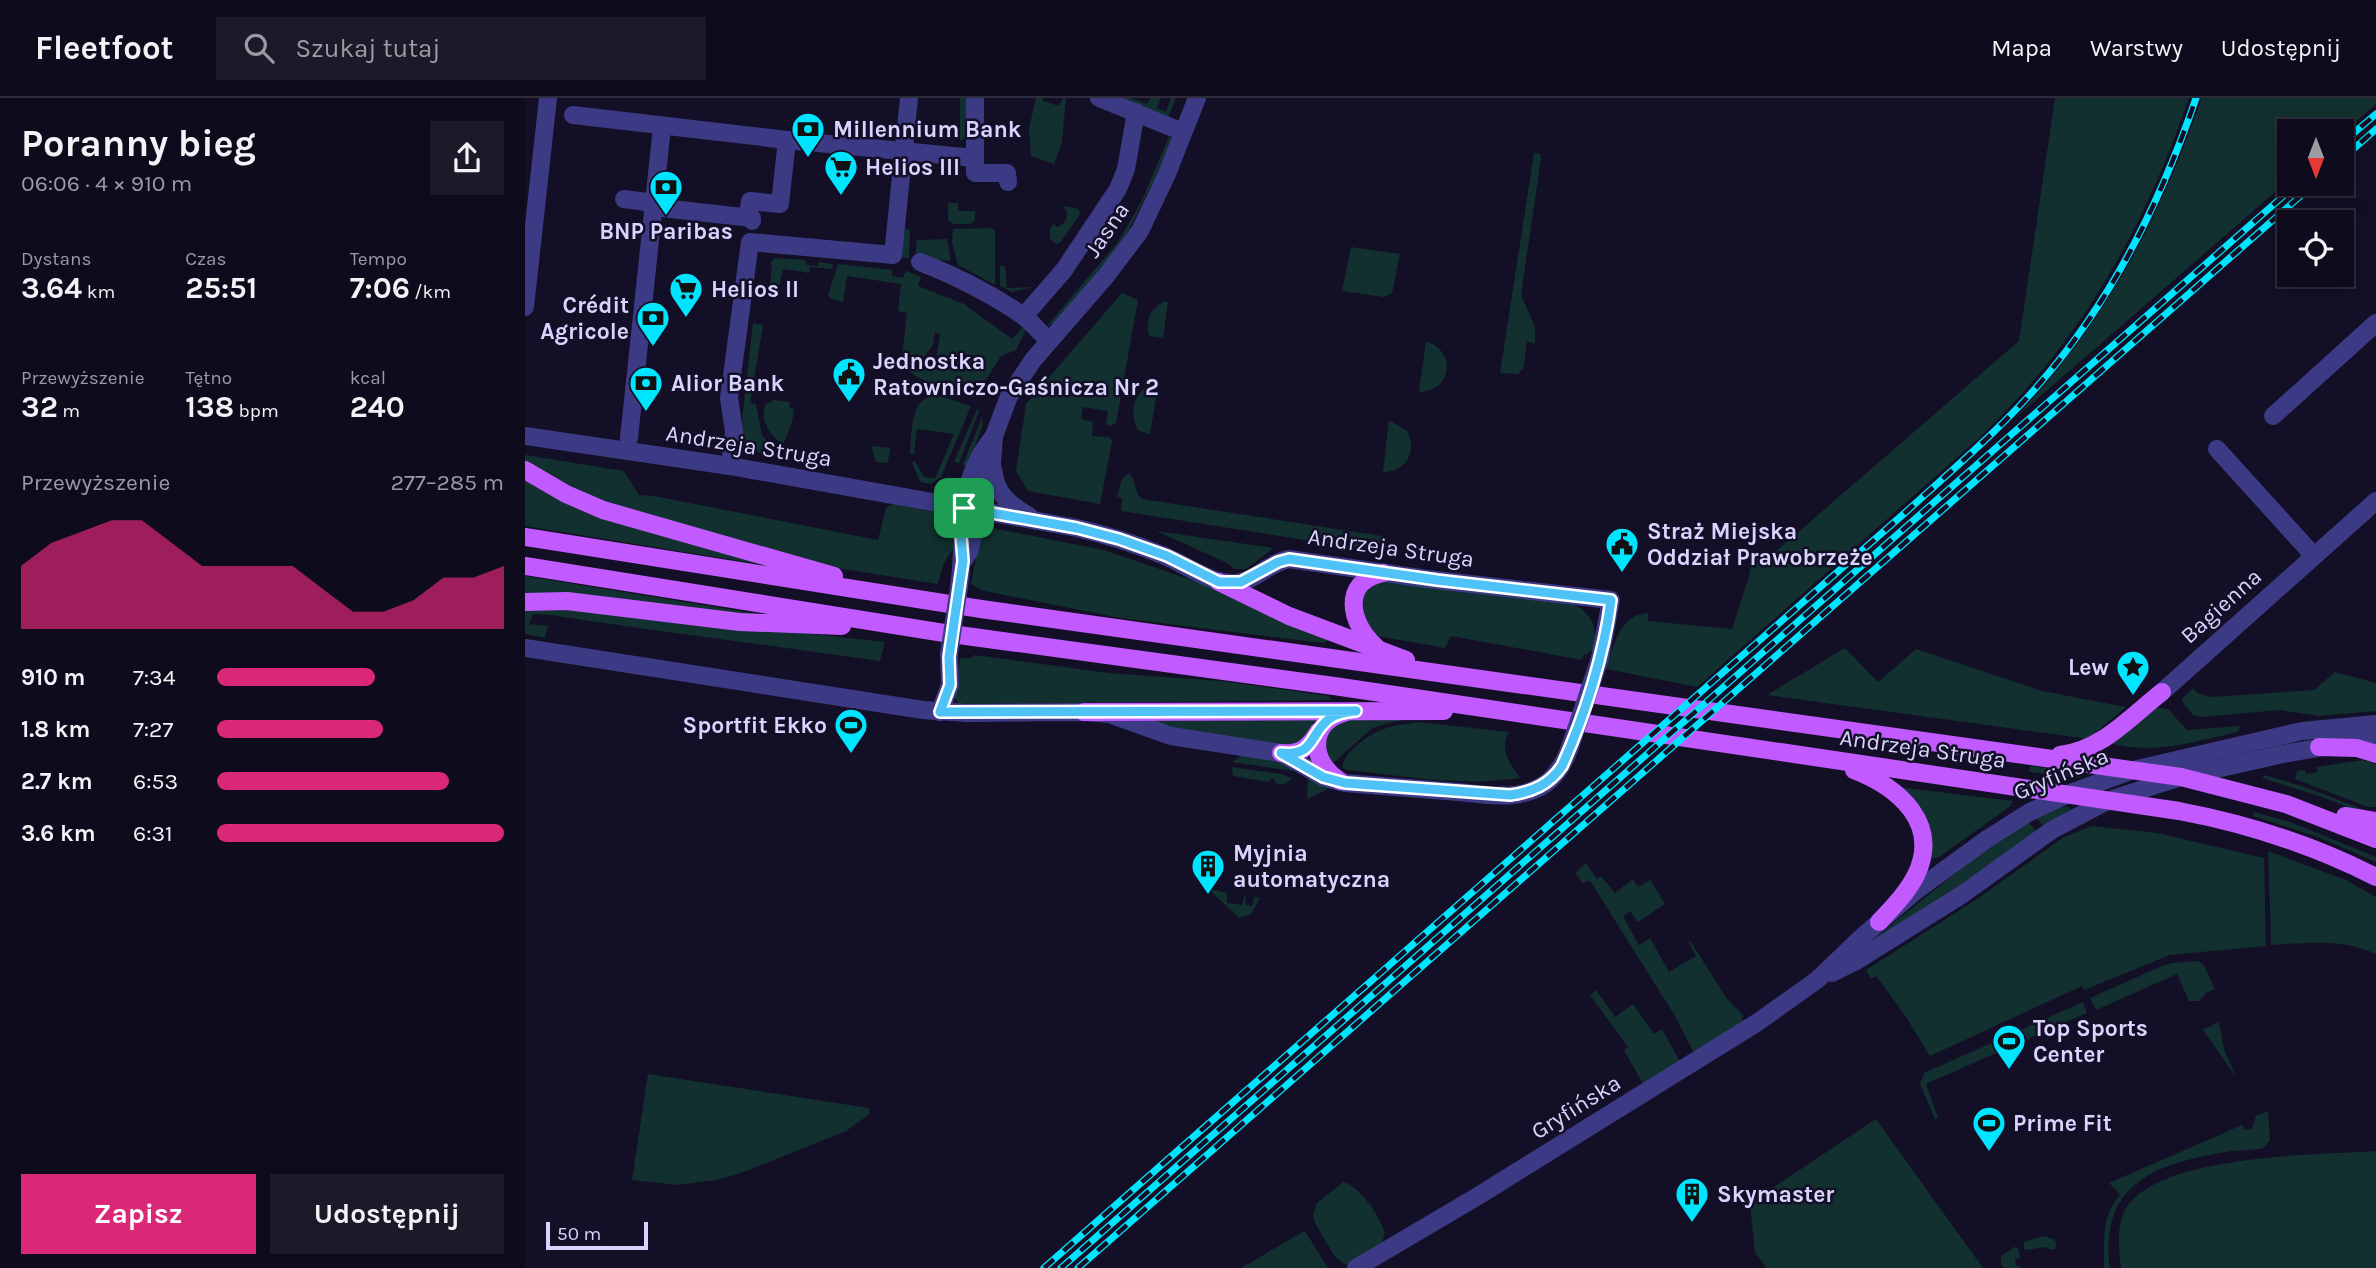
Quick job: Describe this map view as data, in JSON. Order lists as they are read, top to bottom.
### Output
{
  "streets": {
    "main road": ["Andrzeja Struga"],
    "street": ["Jasna", "Bagienna", "Gryfińska"]
  },
  "crossings": [
    ["Jasna", "Andrzeja Struga"],
    ["Andrzeja Struga", "Gryfińska"]
  ],
  "places": {
    "bank": [
      "Millennium Bank",
      "BNP Paribas",
      "Crédit Agricole",
      "Alior Bank"
    ],
    "supermarket": ["Helios III", "Helios II"],
    "public building": ["Jednostka Ratowniczo-Gaśnicza Nr 2", "Straż Miejska Oddział Prawobrzeże"],
    "place": ["Lew"],
    "sports": ["Sportfit Ekko", "Top Sports Center", "Prime Fit"],
    "building": ["Myjnia automatyczna", "Skymaster"]
  },
  "scale_bar": "50 m",
  "north": "bottom",
  "page": {
    "header": "Fleetfoot",
    "search": "Szukaj tutaj",
    "nav": ["Mapa", "Warstwy", "Udostępnij"],
    "heading": ["Poranny bieg", "06:06 · 4 × 910 m"],
    "stats": [
      ["Dystans", "3.64 km"],
      ["Czas", "25:51"],
      ["Tempo", "7:06 /km"],
      ["Przewyższenie", "32 m"],
      ["Tętno", "138 bpm"],
      ["kcal", "240"]
    ],
    "chart": ["Przewyższenie", "277–285 m"],
    "list": [
      {
        "name": "910 m",
        "note": "7:34"
      },
      {
        "name": "1.8 km",
        "note": "7:27"
      },
      {
        "name": "2.7 km",
        "note": "6:53"
      },
      {
        "name": "3.6 km",
        "note": "6:31"
      }
    ],
    "buttons": ["Zapisz", "Udostępnij"],
    "scale": "50 m"
  }
}
